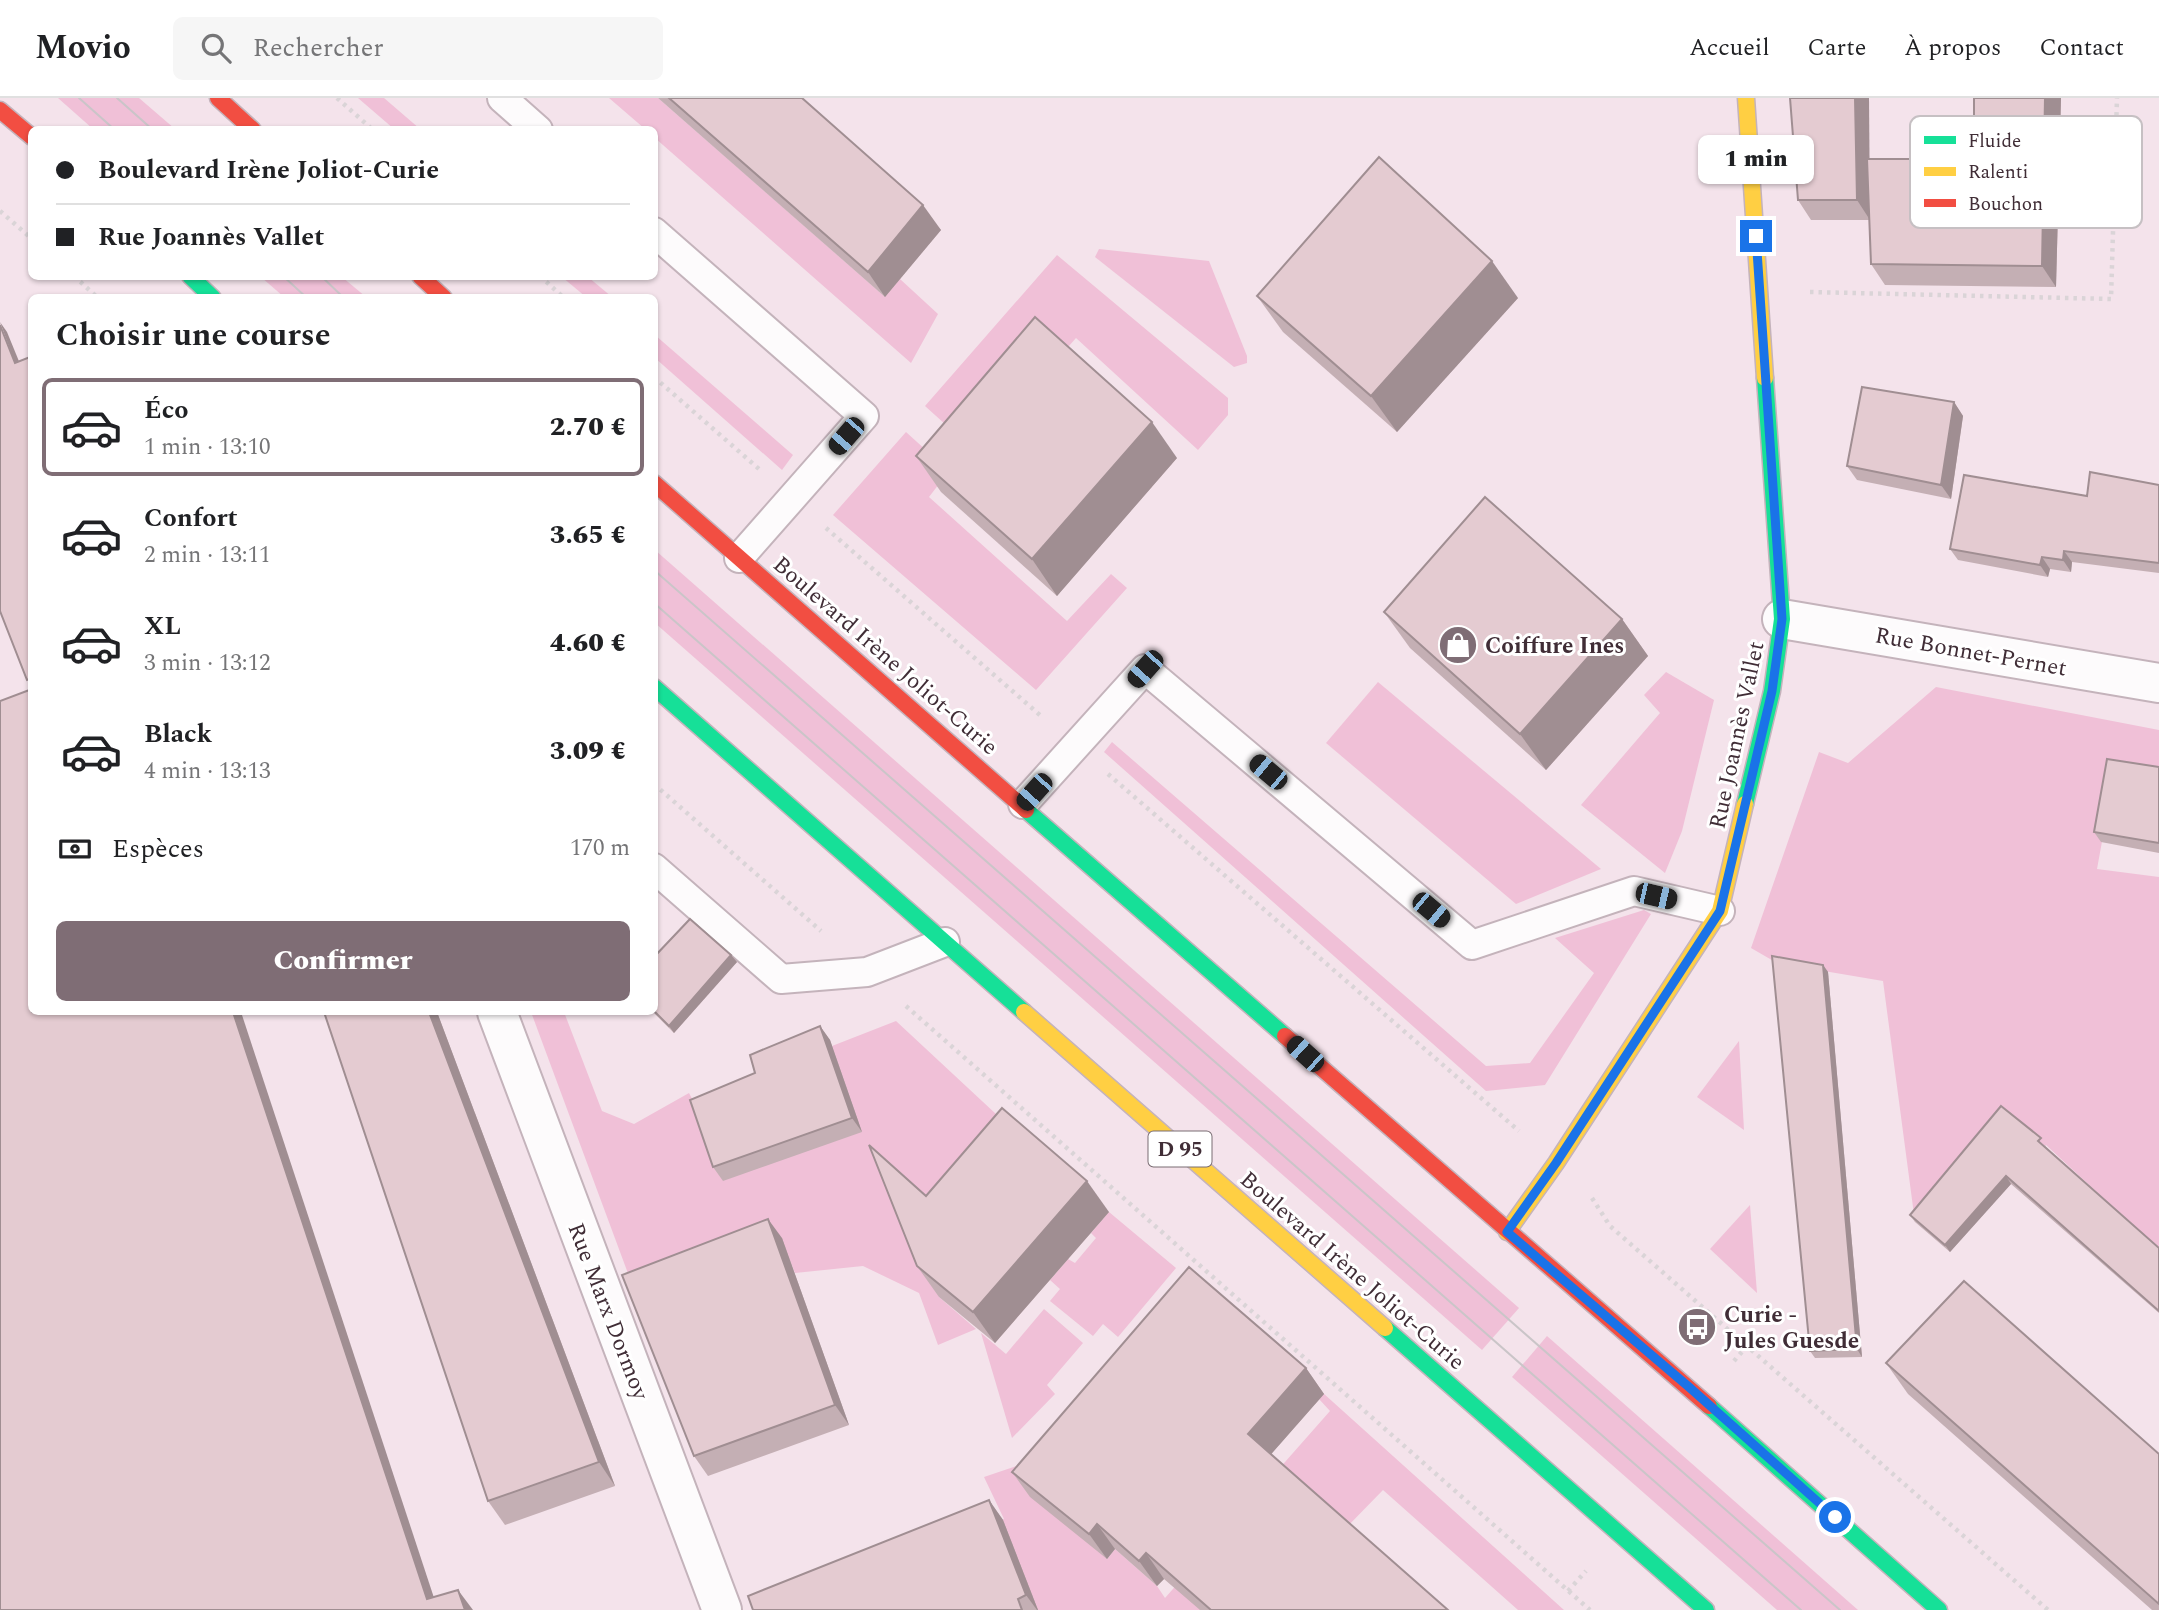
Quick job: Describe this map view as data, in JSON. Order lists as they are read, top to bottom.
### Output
{
  "streets": {
    "main road": ["Boulevard Irène Joliot-Curie", "Rue Joannès Vallet", "D 95"],
    "street": ["Rue Bonnet-Pernet", "Rue Marx Dormoy"]
  },
  "crossings": [
    ["Rue Bonnet-Pernet", "Rue Joannès Vallet"],
    ["Boulevard Irène Joliot-Curie", "Rue Joannès Vallet"]
  ],
  "places": {
    "shop": ["Coiffure Ines"],
    "bus stop": ["Curie - Jules Guesde"]
  },
  "legend": ["Fluide", "Ralenti", "Bouchon"],
  "page": {
    "header": "Movio",
    "search": "Rechercher",
    "nav": [
      "Accueil",
      "Carte",
      "À propos",
      "Contact"
    ],
    "banner": ["Boulevard Irène Joliot-Curie", "Rue Joannès Vallet"],
    "bubble": "1 min",
    "heading": "Choisir une course",
    "list": [
      {
        "name": "Éco",
        "note": "1 min · 13:10",
        "value": "2.70 €"
      },
      {
        "name": "Confort",
        "note": "2 min · 13:11",
        "value": "3.65 €"
      },
      {
        "name": "XL",
        "note": "3 min · 13:12",
        "value": "4.60 €"
      },
      {
        "name": "Black",
        "note": "4 min · 13:13",
        "value": "3.09 €"
      }
    ],
    "pay": ["Espèces", "170 m"],
    "buttons": "Confirmer"
  }
}
